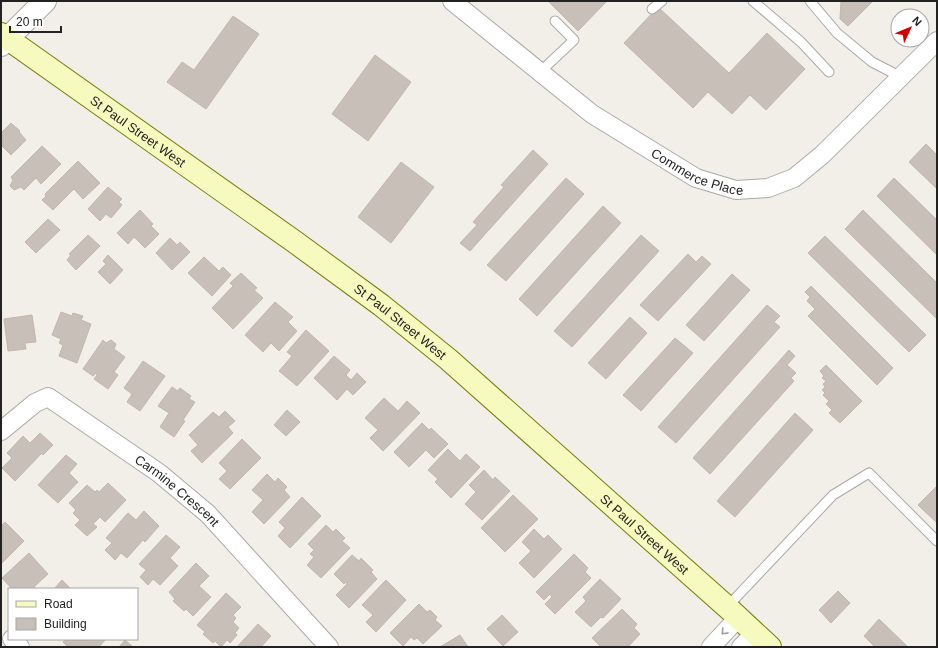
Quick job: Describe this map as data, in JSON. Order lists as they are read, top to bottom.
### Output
{
  "streets": {
    "main road": ["St Paul Street West"],
    "street": ["Commerce Place", "Carmine Crescent"]
  },
  "legend": ["Road", "Building"],
  "scale_bar": "20 m",
  "north": "top right"
}
